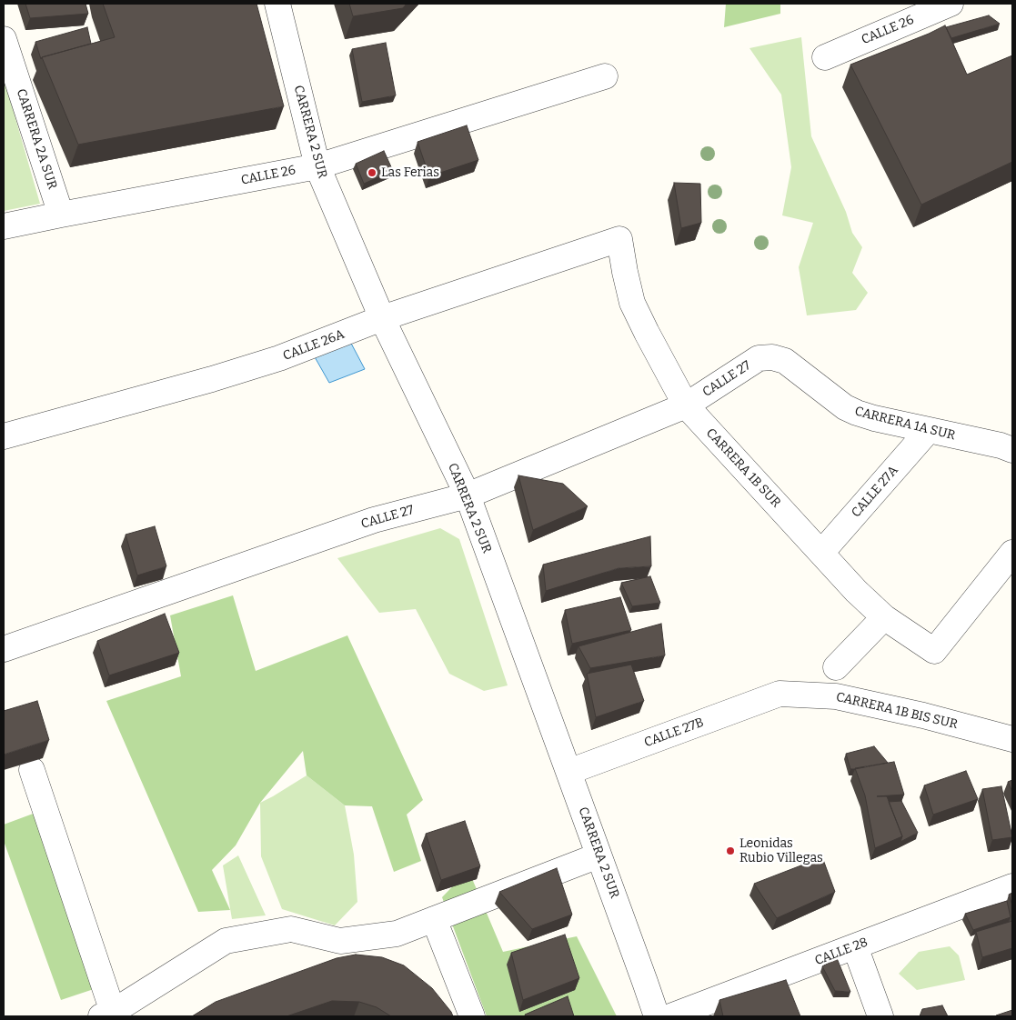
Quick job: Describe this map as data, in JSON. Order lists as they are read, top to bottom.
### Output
{
  "streets": {
    "street": [
      "CALLE 26",
      "CARRERA 2 SUR",
      "CARRERA 2A SUR",
      "CALLE 26A",
      "CALLE 27",
      "CARRERA 1A SUR",
      "CARRERA 1B SUR",
      "CALLE 27A",
      "CARRERA 1B BIS SUR",
      "CALLE 27B",
      "CALLE 28"
    ]
  },
  "crossings": [
    ["CALLE 26", "CARRERA 2 SUR"],
    ["CALLE 26", "CARRERA 2A SUR"],
    ["CARRERA 2 SUR", "CALLE 26A"],
    ["CARRERA 2 SUR", "CALLE 27"],
    ["CARRERA 2 SUR", "CALLE 27B"],
    ["CALLE 26A", "CARRERA 1B SUR"],
    ["CALLE 27", "CARRERA 1A SUR"],
    ["CALLE 27", "CARRERA 1B SUR"],
    ["CARRERA 1A SUR", "CALLE 27A"],
    ["CARRERA 1B SUR", "CALLE 27A"],
    ["CARRERA 1B BIS SUR", "CALLE 27B"]
  ],
  "places": ["Las Ferias", "Leonidas Rubio Villegas"]
}
